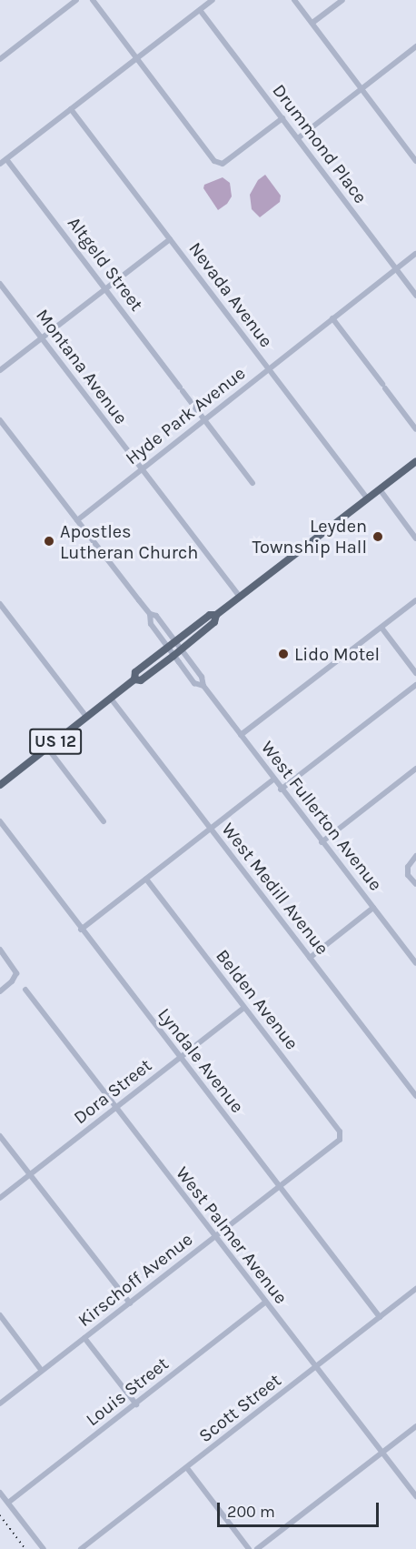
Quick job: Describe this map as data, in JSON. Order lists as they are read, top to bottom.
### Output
{
  "streets": {
    "main road": ["US 12"],
    "street": [
      "Drummond Place",
      "Altgeld Street",
      "Nevada Avenue",
      "Montana Avenue",
      "Hyde Park Avenue",
      "West Fullerton Avenue",
      "West Medill Avenue",
      "Belden Avenue",
      "Lyndale Avenue",
      "Dora Street",
      "West Palmer Avenue",
      "Kirschoff Avenue",
      "Louis Street",
      "Scott Street"
    ]
  },
  "crossings": [
    ["Drummond Place", "Hyde Park Avenue"],
    ["Altgeld Street", "Hyde Park Avenue"],
    ["Nevada Avenue", "Hyde Park Avenue"],
    ["Nevada Avenue", "US 12"],
    ["Montana Avenue", "Hyde Park Avenue"],
    ["Montana Avenue", "US 12"],
    ["Hyde Park Avenue", "West Fullerton Avenue"],
    ["US 12", "West Fullerton Avenue"],
    ["US 12", "West Medill Avenue"],
    ["Belden Avenue", "Dora Street"],
    ["Belden Avenue", "Kirschoff Avenue"],
    ["Lyndale Avenue", "Dora Street"],
    ["Lyndale Avenue", "Kirschoff Avenue"],
    ["Lyndale Avenue", "Scott Street"],
    ["Dora Street", "West Palmer Avenue"],
    ["West Palmer Avenue", "Kirschoff Avenue"],
    ["West Palmer Avenue", "Louis Street"],
    ["West Palmer Avenue", "Scott Street"]
  ],
  "places": ["Leyden Township Hall", "Apostles Lutheran Church", "Lido Motel"],
  "scale_bar": "200 m"
}
